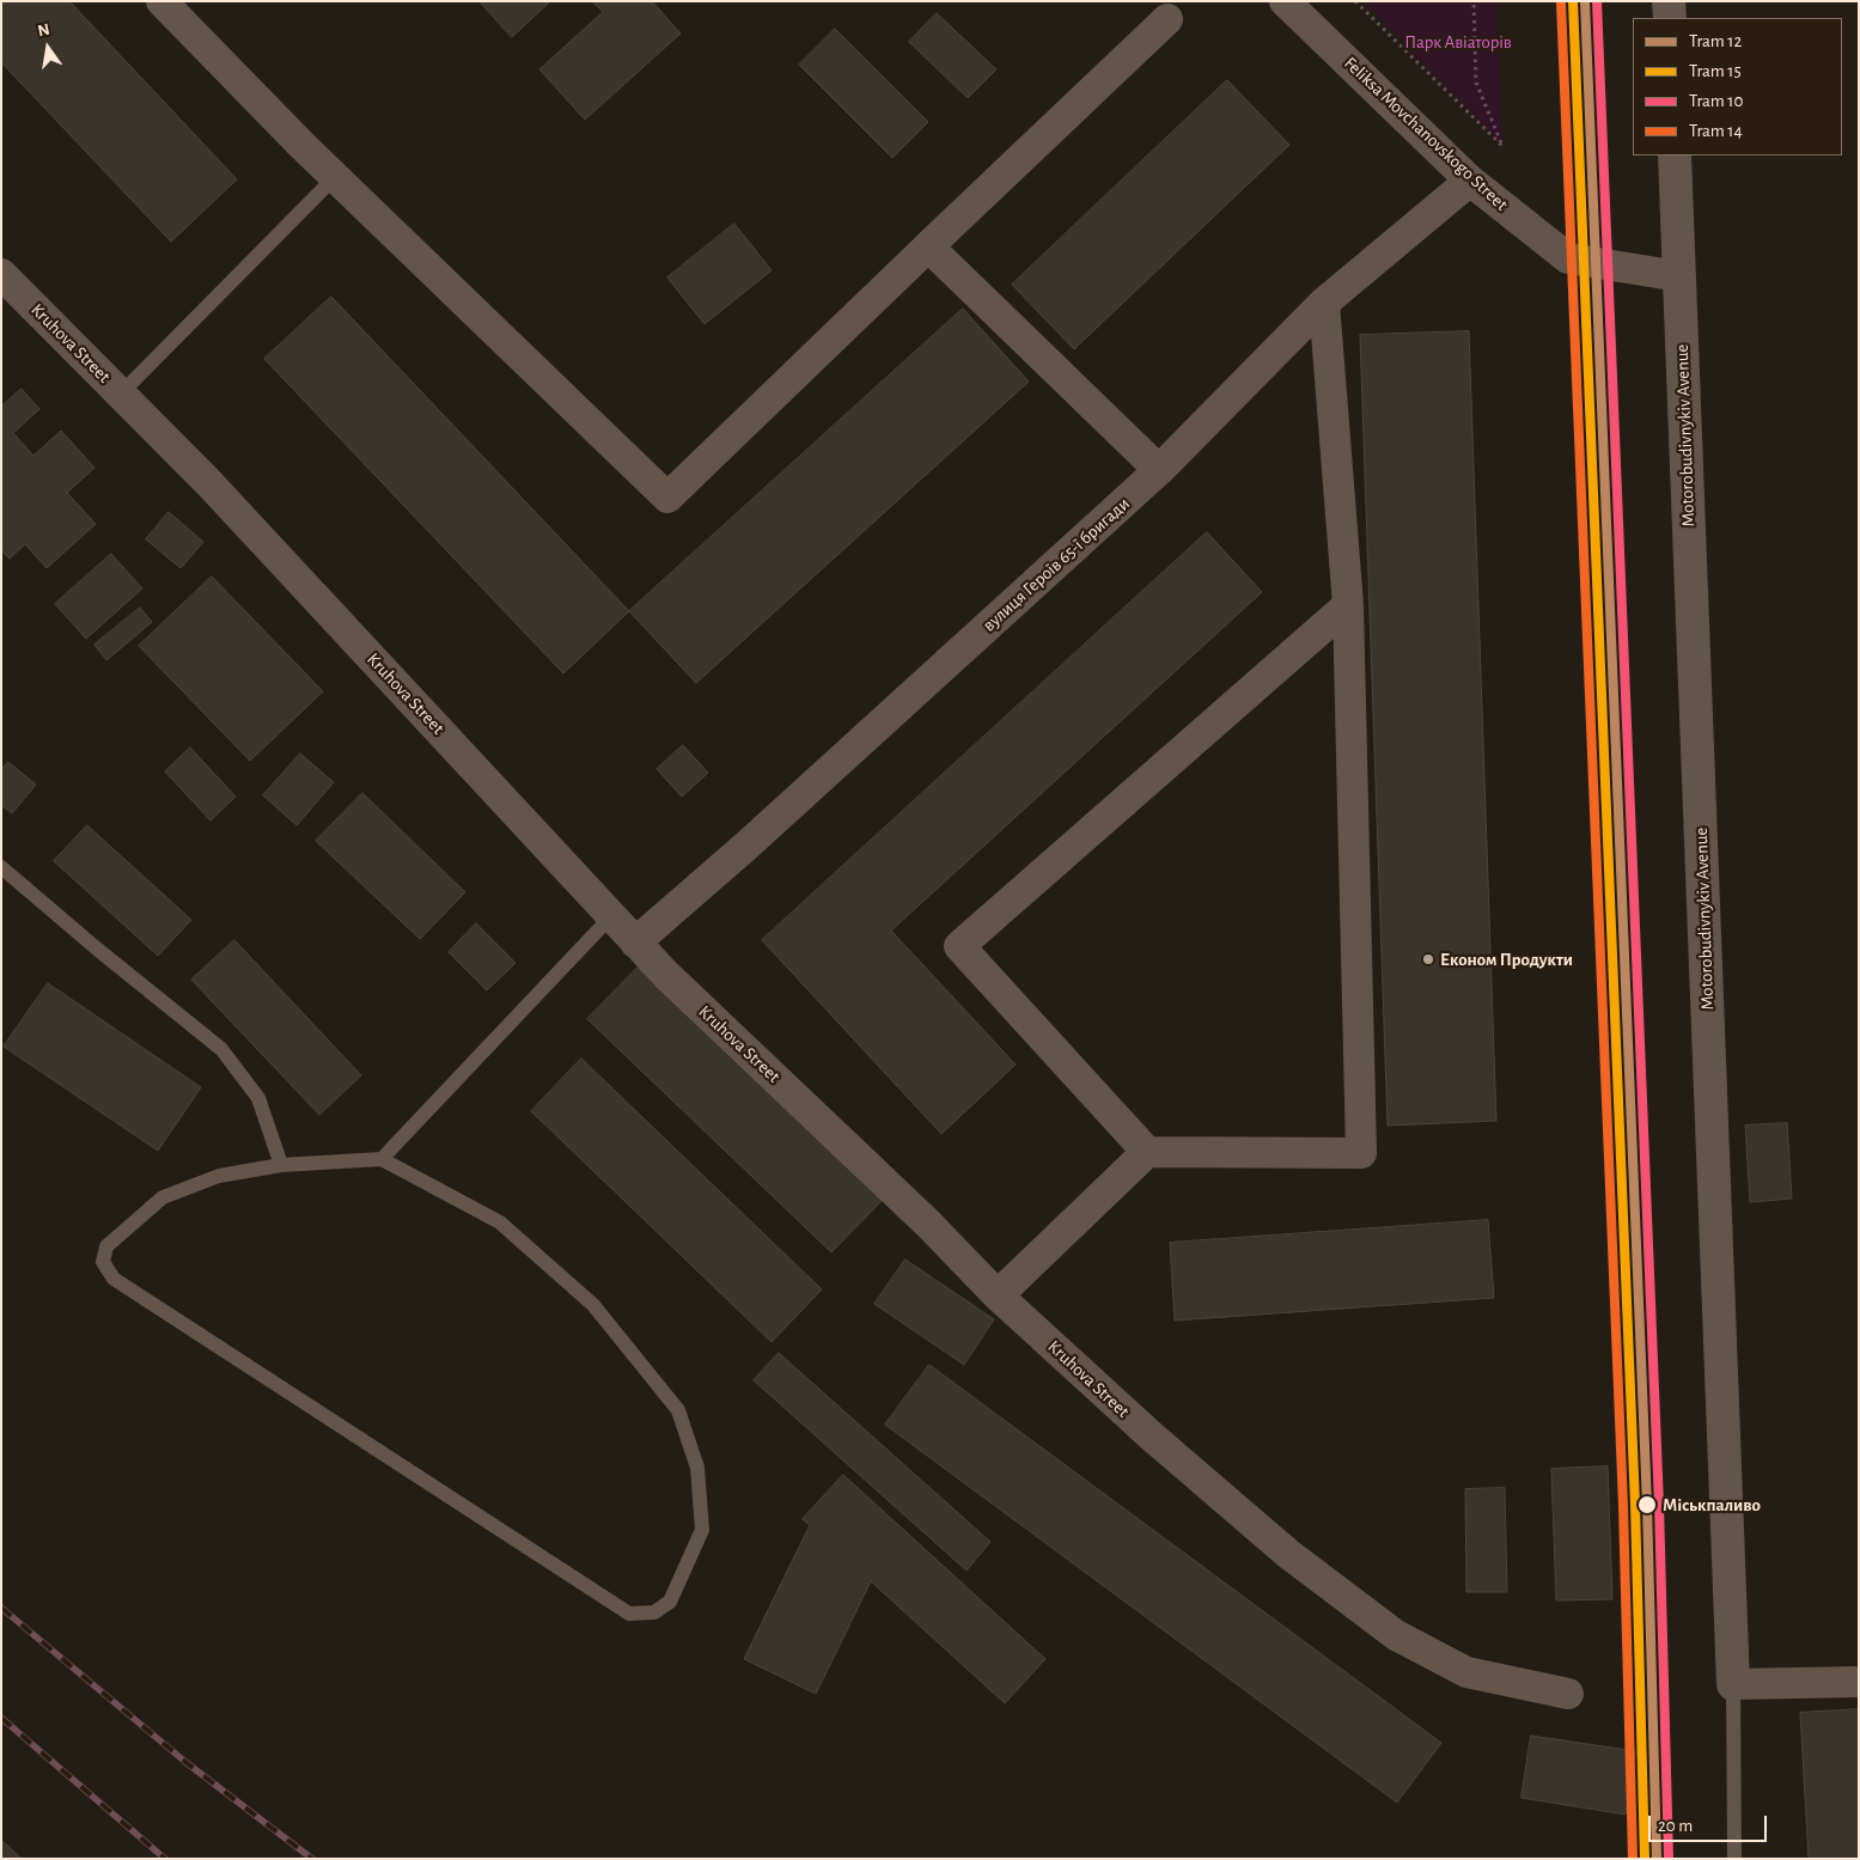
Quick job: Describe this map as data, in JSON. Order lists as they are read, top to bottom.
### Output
{
  "streets": {
    "street": [
      "Feliksa Movchanovskogo Street",
      "Kruhova Street",
      "Motorobudivnykiv Avenue",
      "вулиця Героїв 65-ї бригади"
    ]
  },
  "crossings": [
    ["Feliksa Movchanovskogo Street", "Motorobudivnykiv Avenue"],
    ["Feliksa Movchanovskogo Street", "вулиця Героїв 65-ї бригади"],
    ["Kruhova Street", "вулиця Героїв 65-ї бригади"]
  ],
  "parks": ["Парк Авіаторів"],
  "places": ["Економ Продукти", "Міськпаливо"],
  "lines": [
    "tram line 12",
    "tram line 15",
    "tram line 10",
    "tram line 14"
  ],
  "legend": [
    "Tram 12",
    "Tram 15",
    "Tram 10",
    "Tram 14"
  ],
  "scale_bar": "20 m",
  "north": "top"
}
